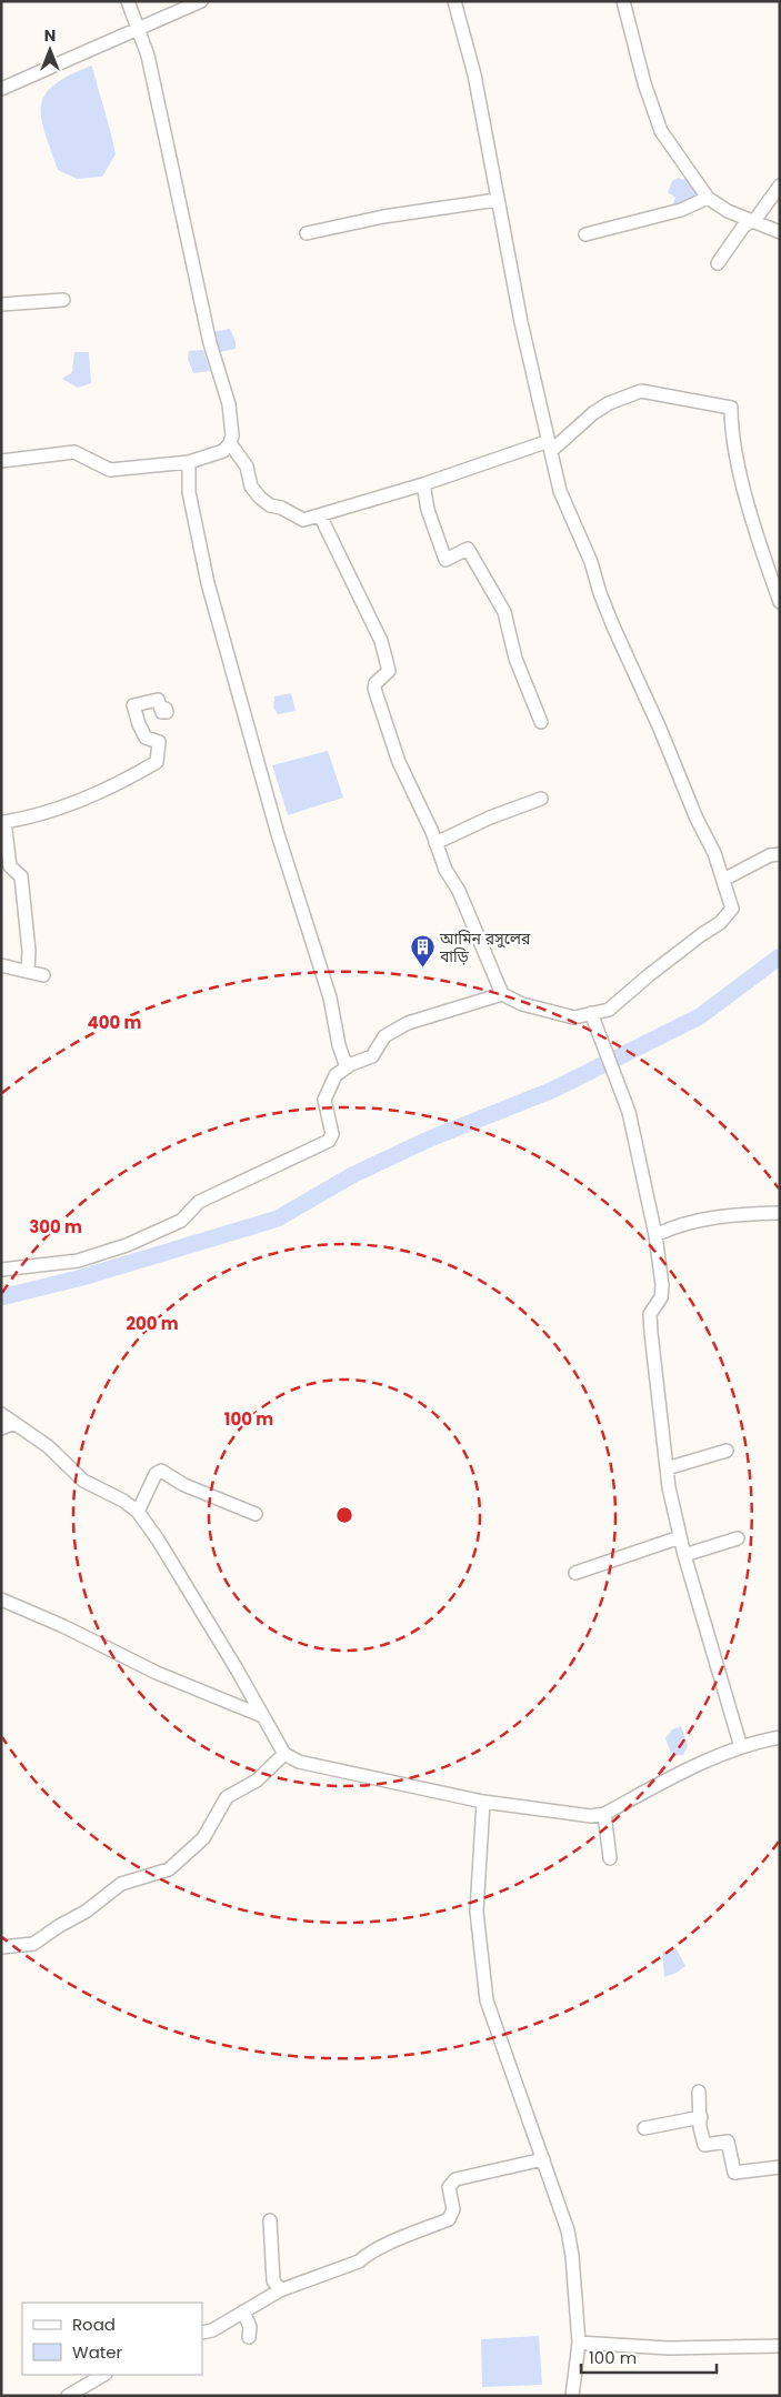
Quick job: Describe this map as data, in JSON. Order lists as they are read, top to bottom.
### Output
{
  "places": {
    "building": ["আমিন রসুলের বাড়ি"]
  },
  "legend": ["Road", "Water"],
  "scale_bar": "100 m",
  "north": "top",
  "rings": [
    "400 m",
    "300 m",
    "200 m",
    "100 m"
  ]
}
